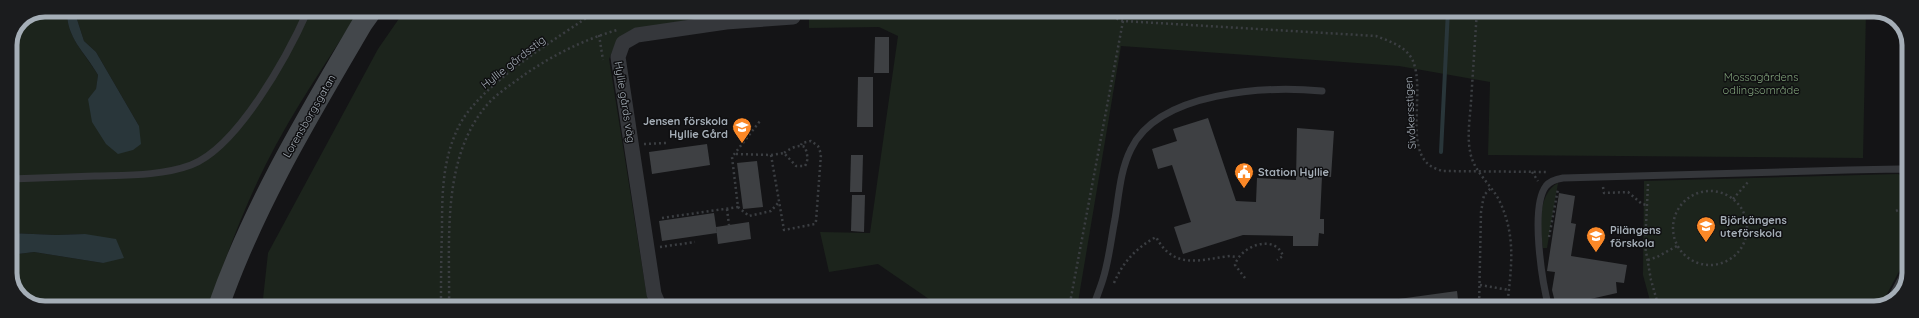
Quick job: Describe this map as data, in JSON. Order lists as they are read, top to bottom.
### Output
{
  "streets": {
    "main road": ["Lorensborgsgatan"],
    "street": ["Hyllie gårds väg"],
    "path": ["Hyllie gårdsstig", "Sivåkersstigen"]
  },
  "parks": ["Mossagårdens odlingsområde"],
  "places": {
    "school or university": ["Jensen förskola Hyllie Gård", "Björkängens uteförskola", "Pilängens förskola"],
    "public building": ["Station Hyllie"]
  }
}
